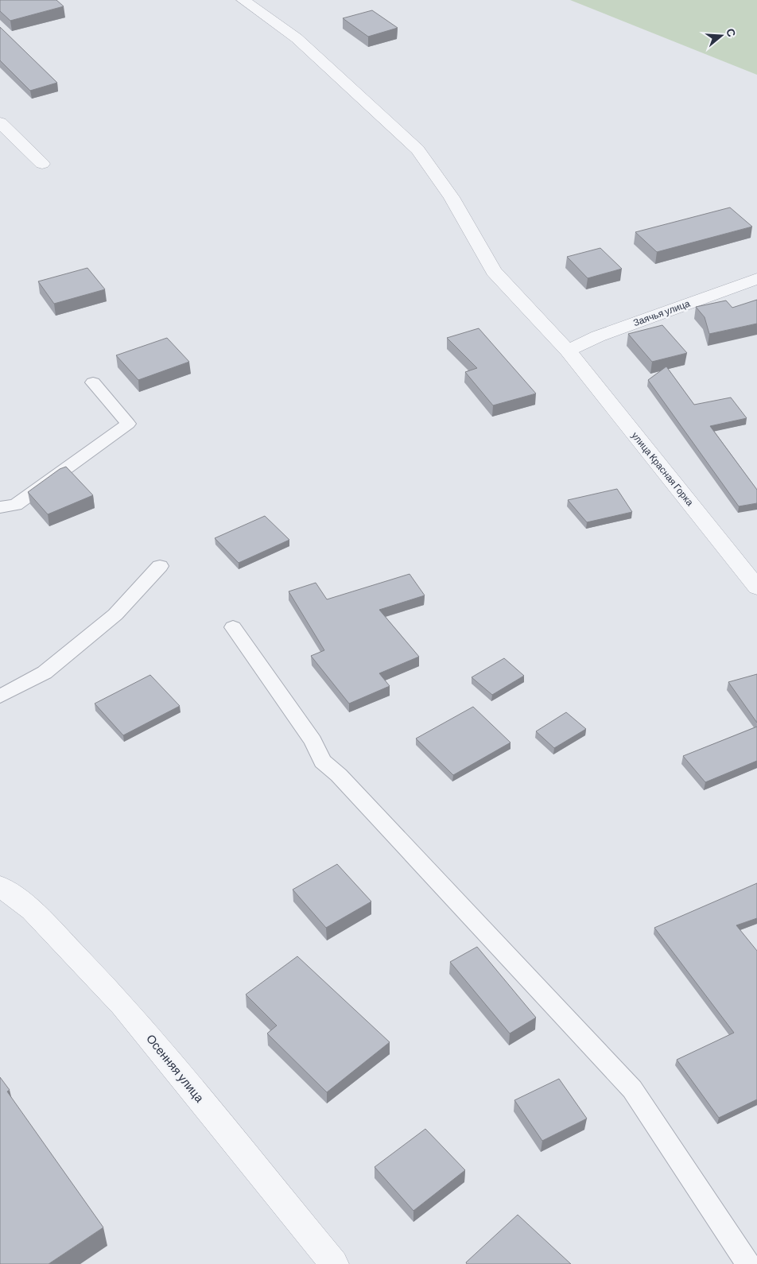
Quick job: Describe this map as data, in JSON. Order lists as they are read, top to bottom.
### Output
{
  "streets": {
    "street": ["Заячья улица", "улица Красная Горка", "Осенняя улица"]
  },
  "crossings": [
    ["Заячья улица", "улица Красная Горка"]
  ],
  "north": "right"
}
